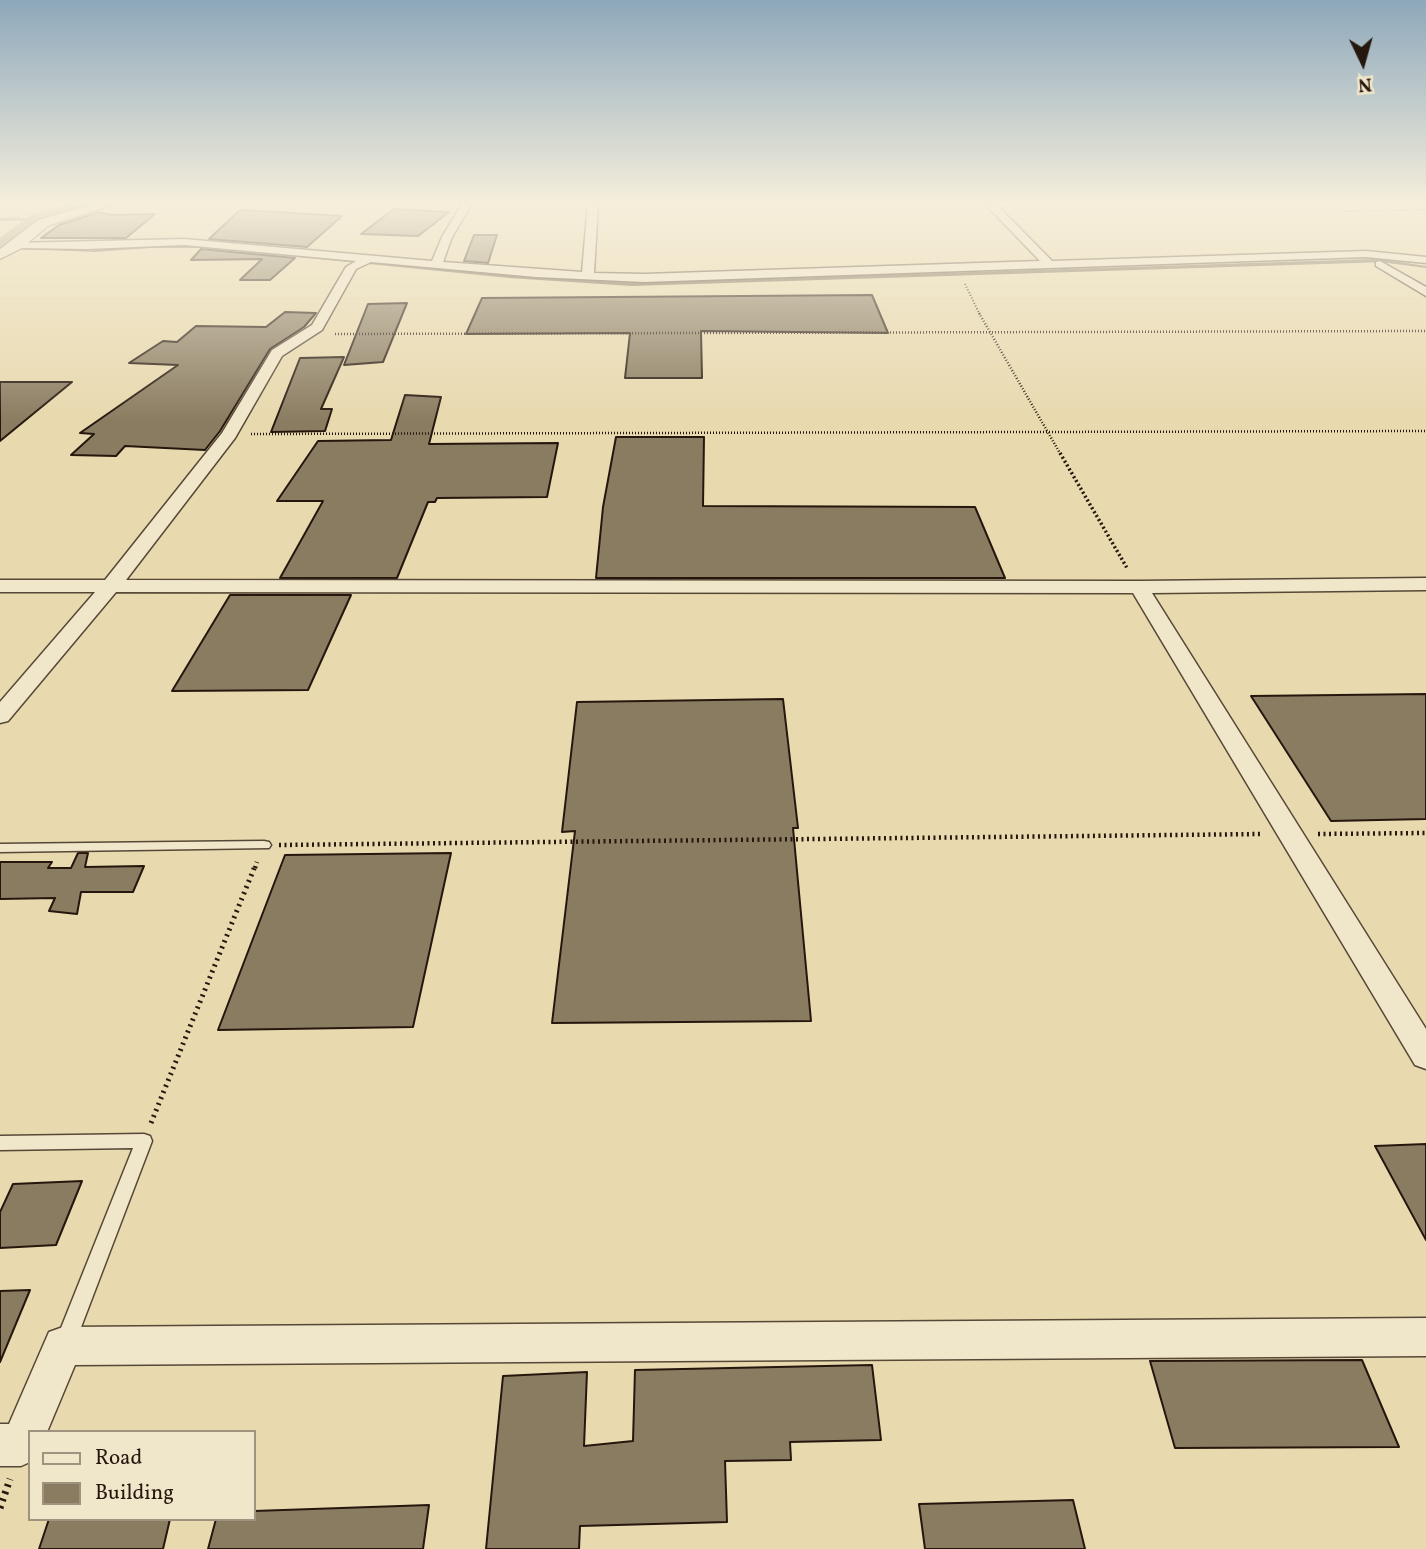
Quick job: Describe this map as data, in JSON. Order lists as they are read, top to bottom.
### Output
{
  "legend": ["Road", "Building"],
  "north": "bottom"
}
